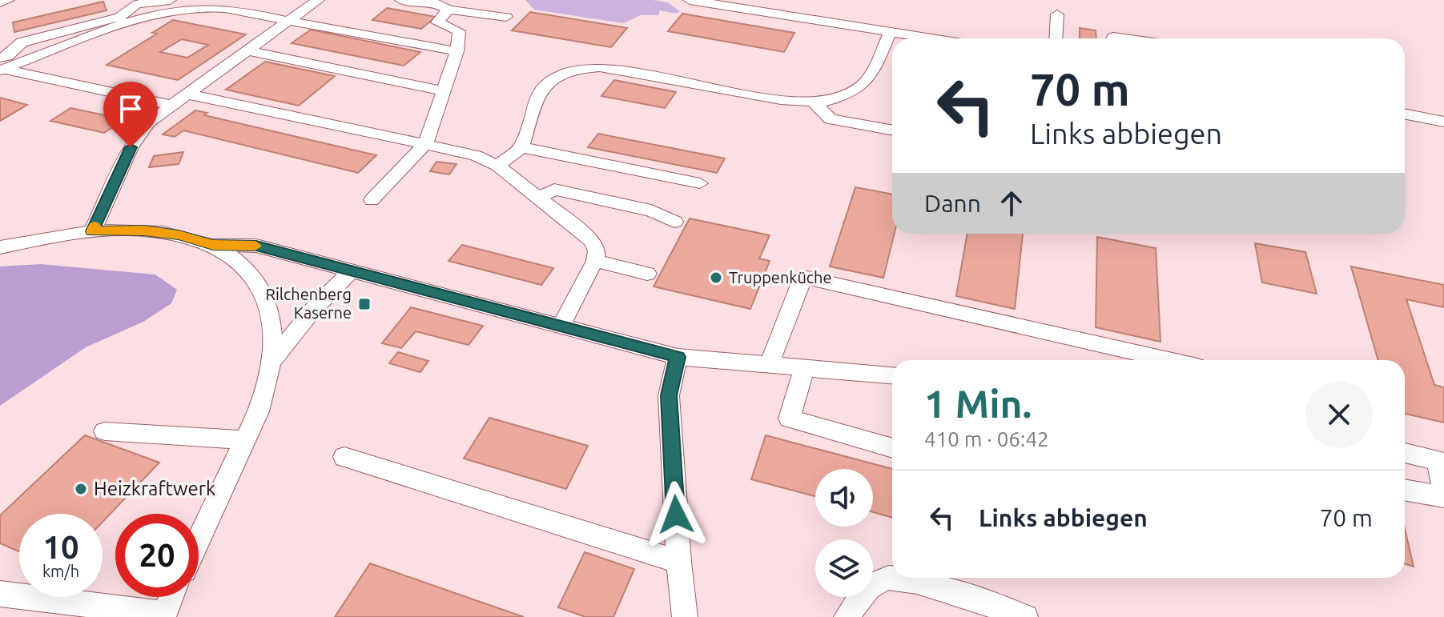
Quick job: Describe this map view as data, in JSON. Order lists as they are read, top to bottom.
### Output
{
  "places": {
    "other": ["Truppenküche", "Heizkraftwerk"],
    "transit": ["Rilchenberg Kaserne"]
  },
  "page": {
    "turn": ["70 m", "Links abbiegen"],
    "then": "Dann",
    "heading": ["1 Min.", "410 m · 06:42"],
    "list": [
      {
        "name": "Links abbiegen",
        "value": "70 m"
      }
    ],
    "speed": "10 km/h",
    "limit": "20"
  }
}
